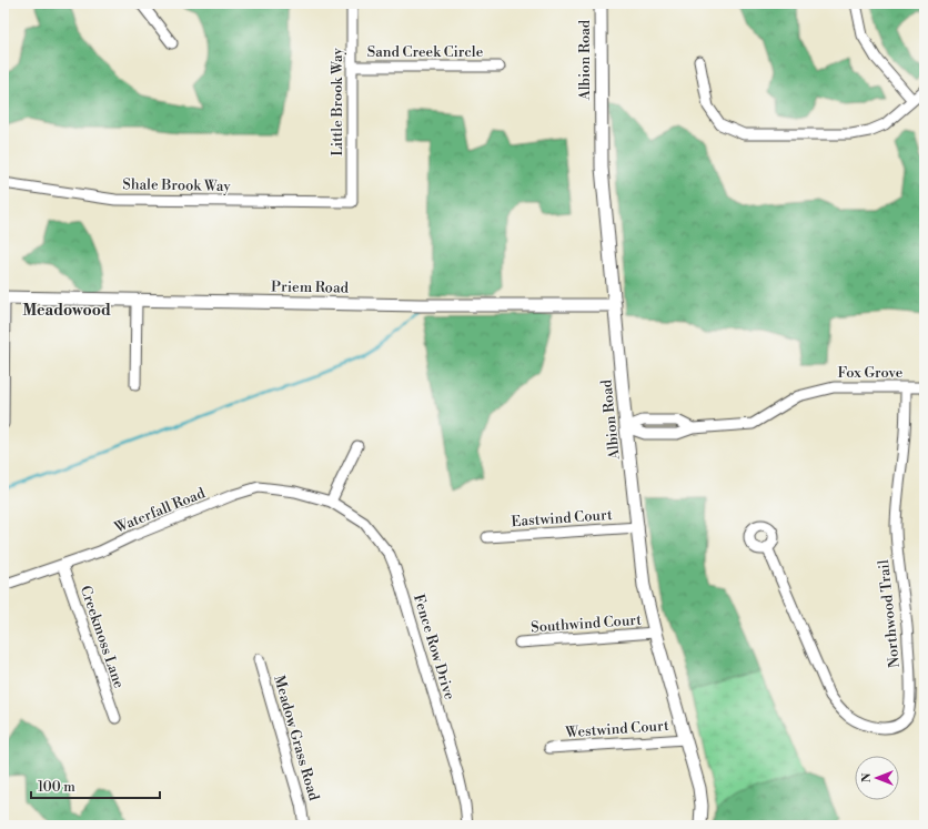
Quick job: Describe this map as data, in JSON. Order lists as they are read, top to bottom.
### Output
{
  "streets": {
    "street": [
      "Sand Creek Circle",
      "Albion Road",
      "Little Brook Way",
      "Shale Brook Way",
      "Priem Road",
      "Fox Grove",
      "Waterfall Road",
      "Eastwind Court",
      "Northwood Trail",
      "Southwind Court",
      "Creekmoss Lane",
      "Fence Row Drive",
      "Westwind Court",
      "Meadow Grass Road"
    ]
  },
  "crossings": [
    ["Sand Creek Circle", "Little Brook Way"],
    ["Albion Road", "Priem Road"],
    ["Albion Road", "Fox Grove"],
    ["Albion Road", "Eastwind Court"],
    ["Albion Road", "Southwind Court"],
    ["Albion Road", "Westwind Court"],
    ["Little Brook Way", "Shale Brook Way"],
    ["Fox Grove", "Northwood Trail"],
    ["Waterfall Road", "Creekmoss Lane"],
    ["Waterfall Road", "Fence Row Drive"]
  ],
  "districts": ["Meadowood"],
  "scale_bar": "100 m",
  "north": "left"
}
